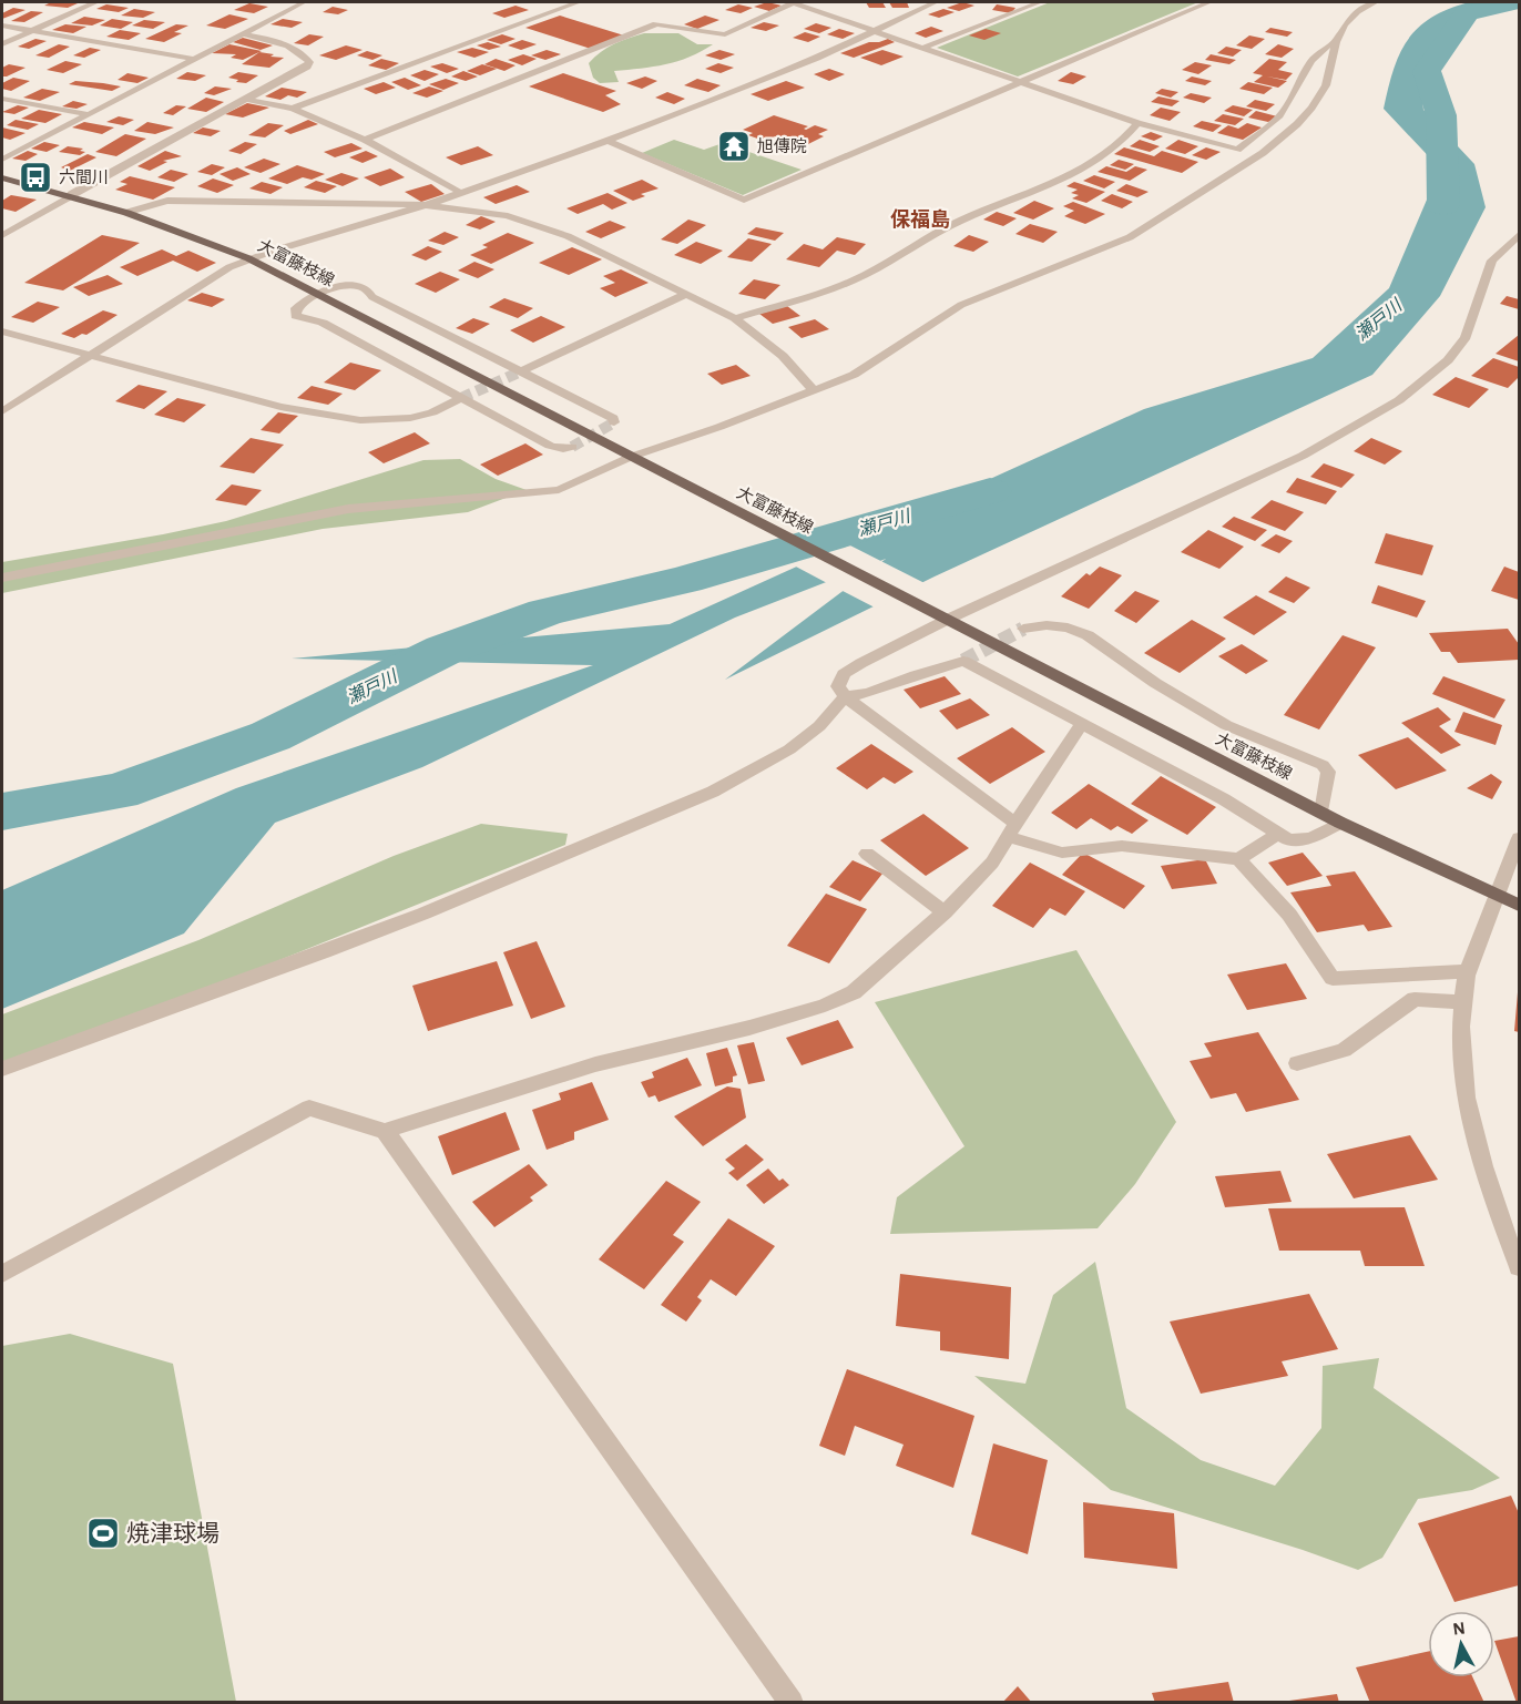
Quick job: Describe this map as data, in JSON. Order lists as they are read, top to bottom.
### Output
{
  "streets": {
    "main road": ["大富藤枝線"]
  },
  "districts": ["保福島"],
  "water": ["瀬戸川"],
  "places": {
    "temple": ["旭傳院"],
    "bus stop": ["六間川"],
    "sports": ["焼津球場"]
  },
  "north": "top"
}
